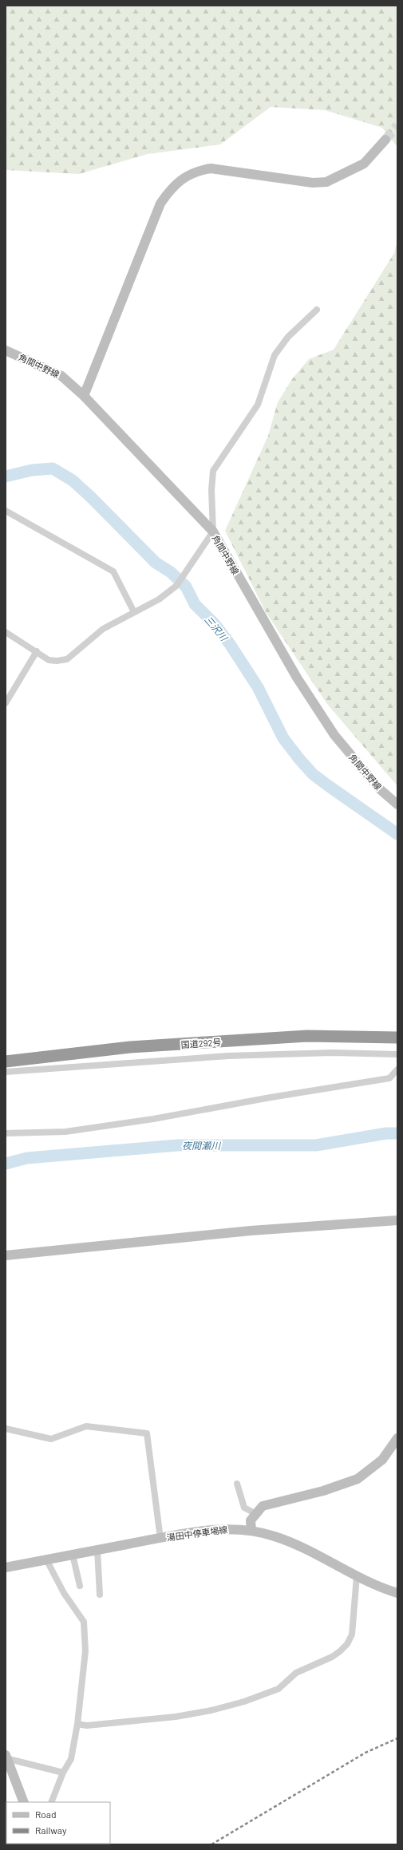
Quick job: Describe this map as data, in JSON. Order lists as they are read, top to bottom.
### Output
{
  "streets": {
    "highway": ["国道292号"],
    "street": ["角間中野線", "湯田中停車場線"]
  },
  "water": ["三沢川", "夜間瀬川"],
  "legend": ["Road", "Railway"]
}
